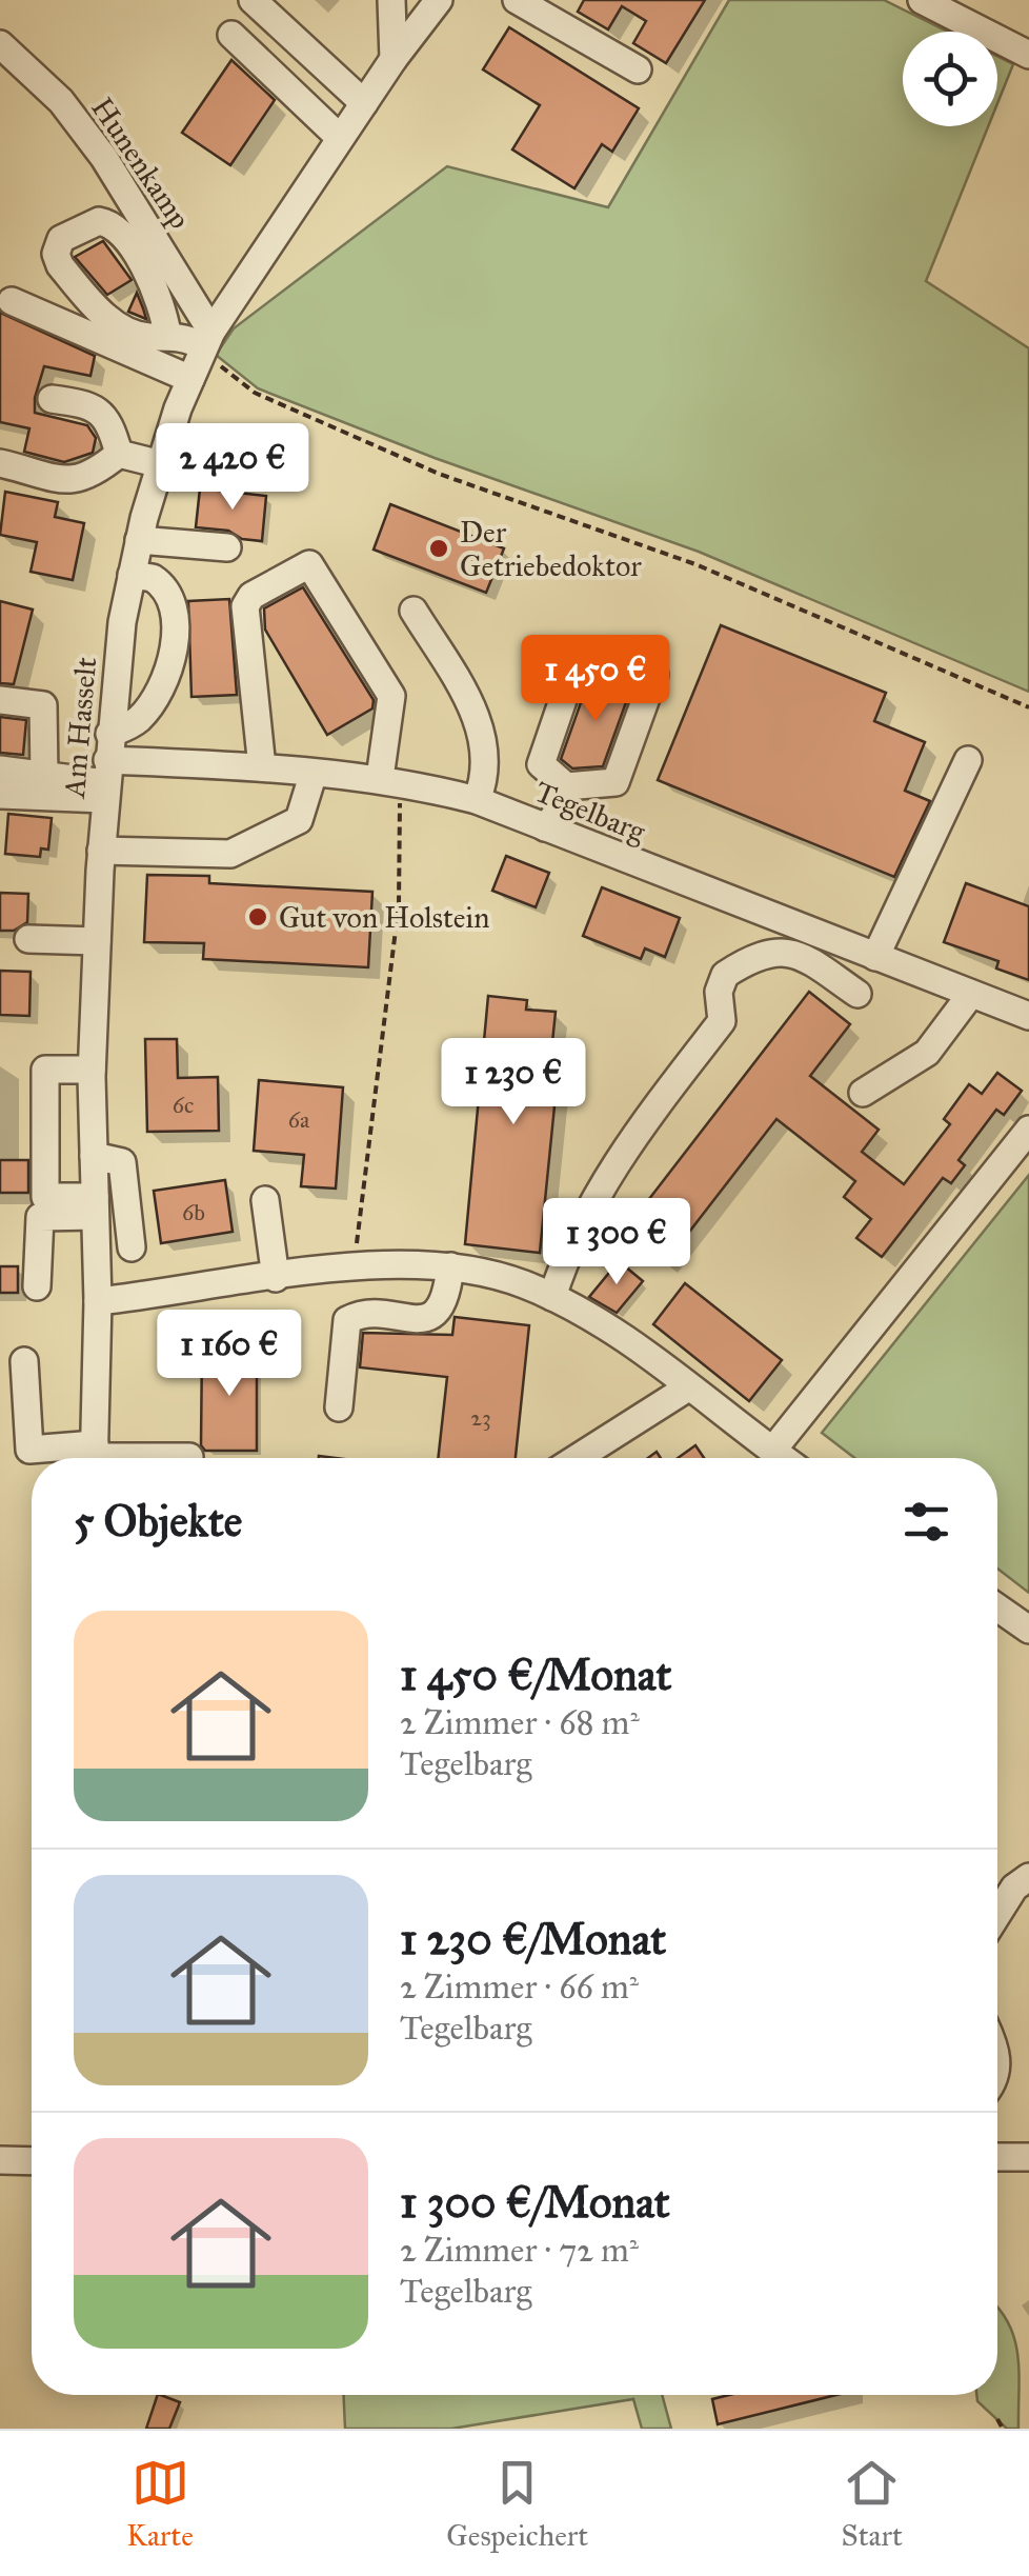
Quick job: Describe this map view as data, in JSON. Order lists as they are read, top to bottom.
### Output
{
  "streets": {
    "street": ["Hunenkamp", "Am Hasselt", "Tegelbarg"]
  },
  "crossings": [
    ["Hunenkamp", "Am Hasselt"],
    ["Am Hasselt", "Tegelbarg"]
  ],
  "places": ["Der Getriebedoktor", "Gut von Holstein"],
  "house_numbers": [
    "6c",
    "6a",
    "6b",
    "23"
  ],
  "page": {
    "price": [
      "2 420 €",
      "1 450 €",
      "1 230 €",
      "1 300 €",
      "1 160 €"
    ],
    "heading": "5 Objekte",
    "list": [
      {
        "name": "1 450 €/Monat",
        "note": "2 Zimmer · 68 m² · Tegelbarg"
      },
      {
        "name": "1 230 €/Monat",
        "note": "2 Zimmer · 66 m² · Tegelbarg"
      },
      {
        "name": "1 300 €/Monat",
        "note": "2 Zimmer · 72 m² · Tegelbarg"
      }
    ],
    "tabs": ["Karte", "Gespeichert", "Start"]
  }
}
